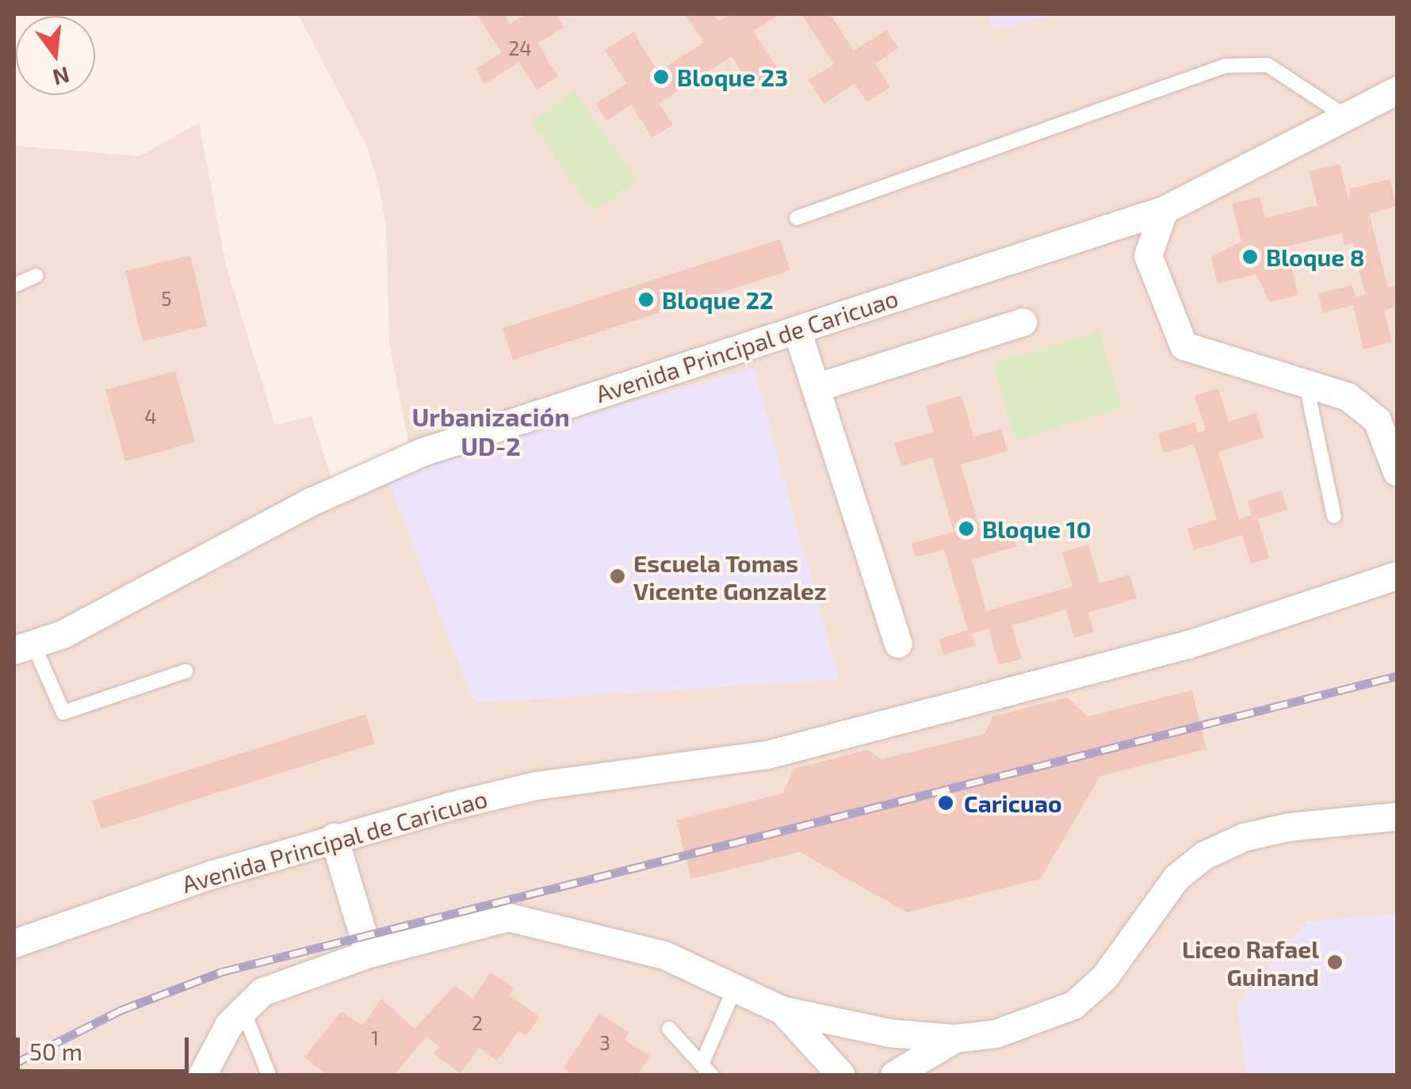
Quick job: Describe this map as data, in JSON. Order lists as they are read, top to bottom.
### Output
{
  "streets": {
    "street": ["Avenida Principal de Caricuao"]
  },
  "districts": ["Urbanización UD-2"],
  "places": [
    "Bloque 23",
    "Bloque 8",
    "Bloque 22",
    "Bloque 10",
    "Escuela Tomas Vicente Gonzalez",
    "Caricuao",
    "Liceo Rafael Guinand"
  ],
  "house_numbers": [
    "24",
    "5",
    "4",
    "2",
    "1",
    "3"
  ],
  "scale_bar": "50 m",
  "north": "bottom"
}
